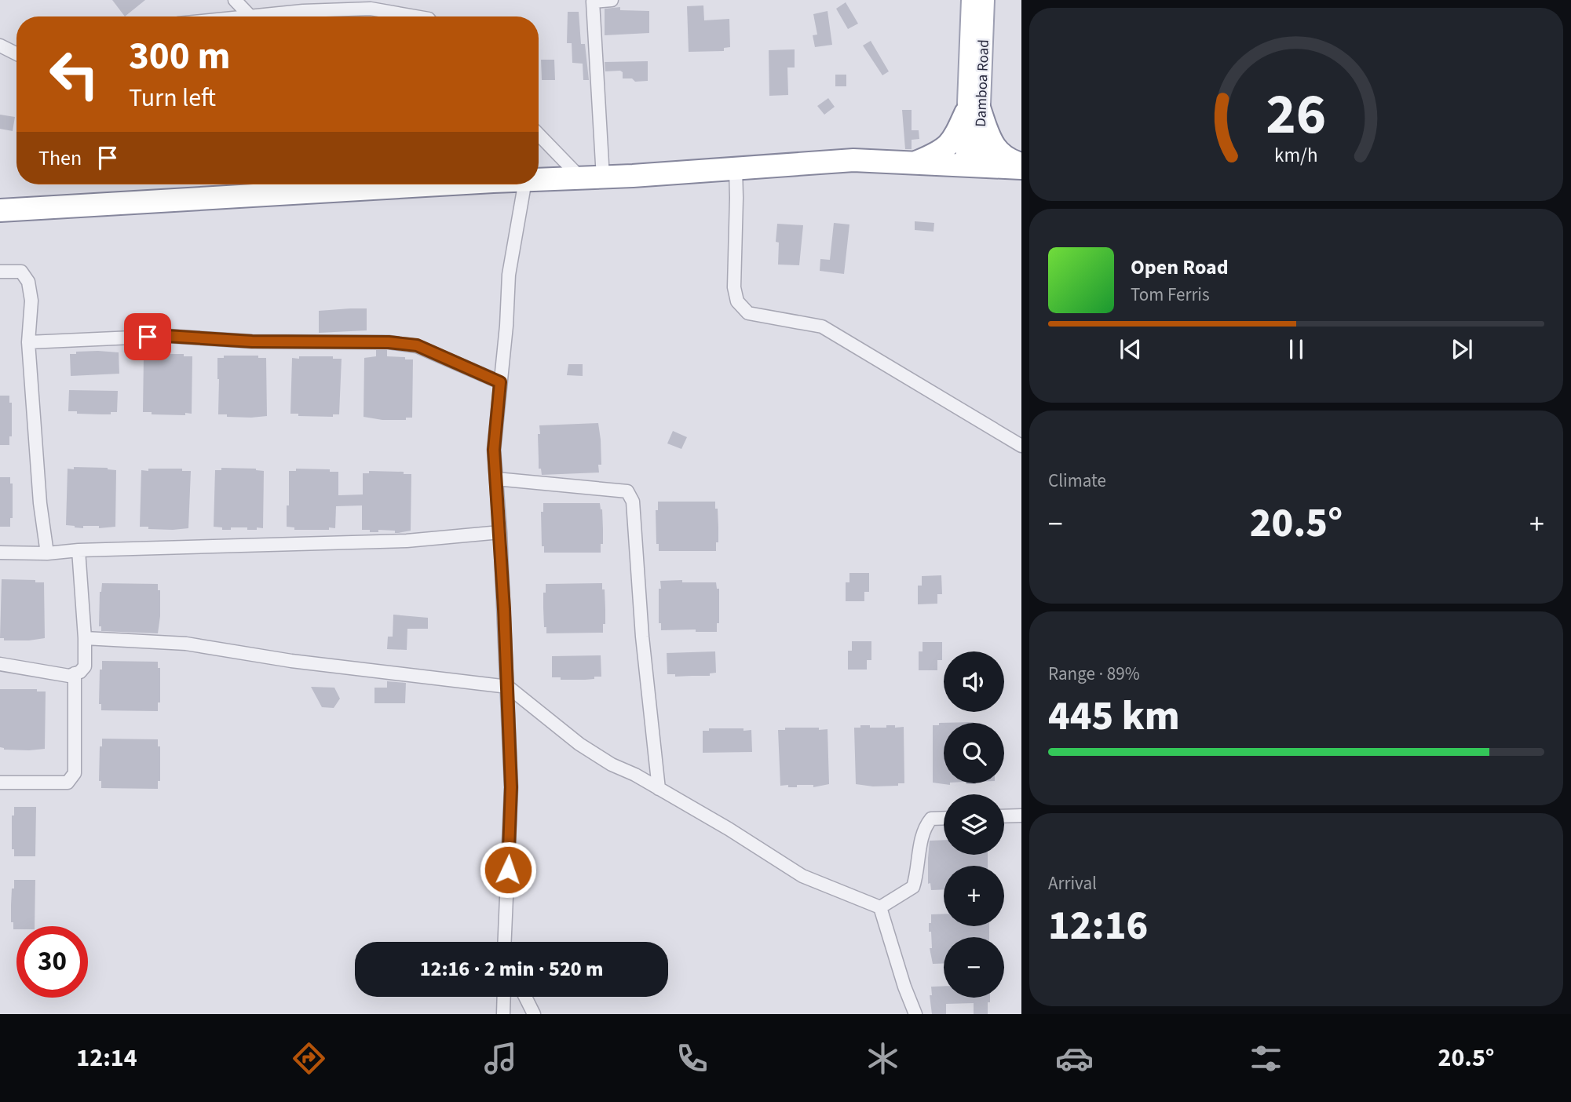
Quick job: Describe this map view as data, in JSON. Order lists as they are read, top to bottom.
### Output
{
  "streets": {
    "main road": ["Damboa Road"]
  },
  "page": {
    "turn": ["300 m", "Turn left"],
    "then": "Then",
    "song": ["Open Road", "Tom Ferris"],
    "tile": [
      "Climate",
      ["Range · 89%", "445 km"],
      ["Arrival", "12:16"]
    ],
    "heat": ["−", "20.5°", "+"],
    "map_buttons": ["+", "−"],
    "limit": "30",
    "trip": "12:16 · 2 min · 520 m",
    "tabs": ["12:14", "20.5°"],
    "gauge": ["26", "km/h"]
  }
}
